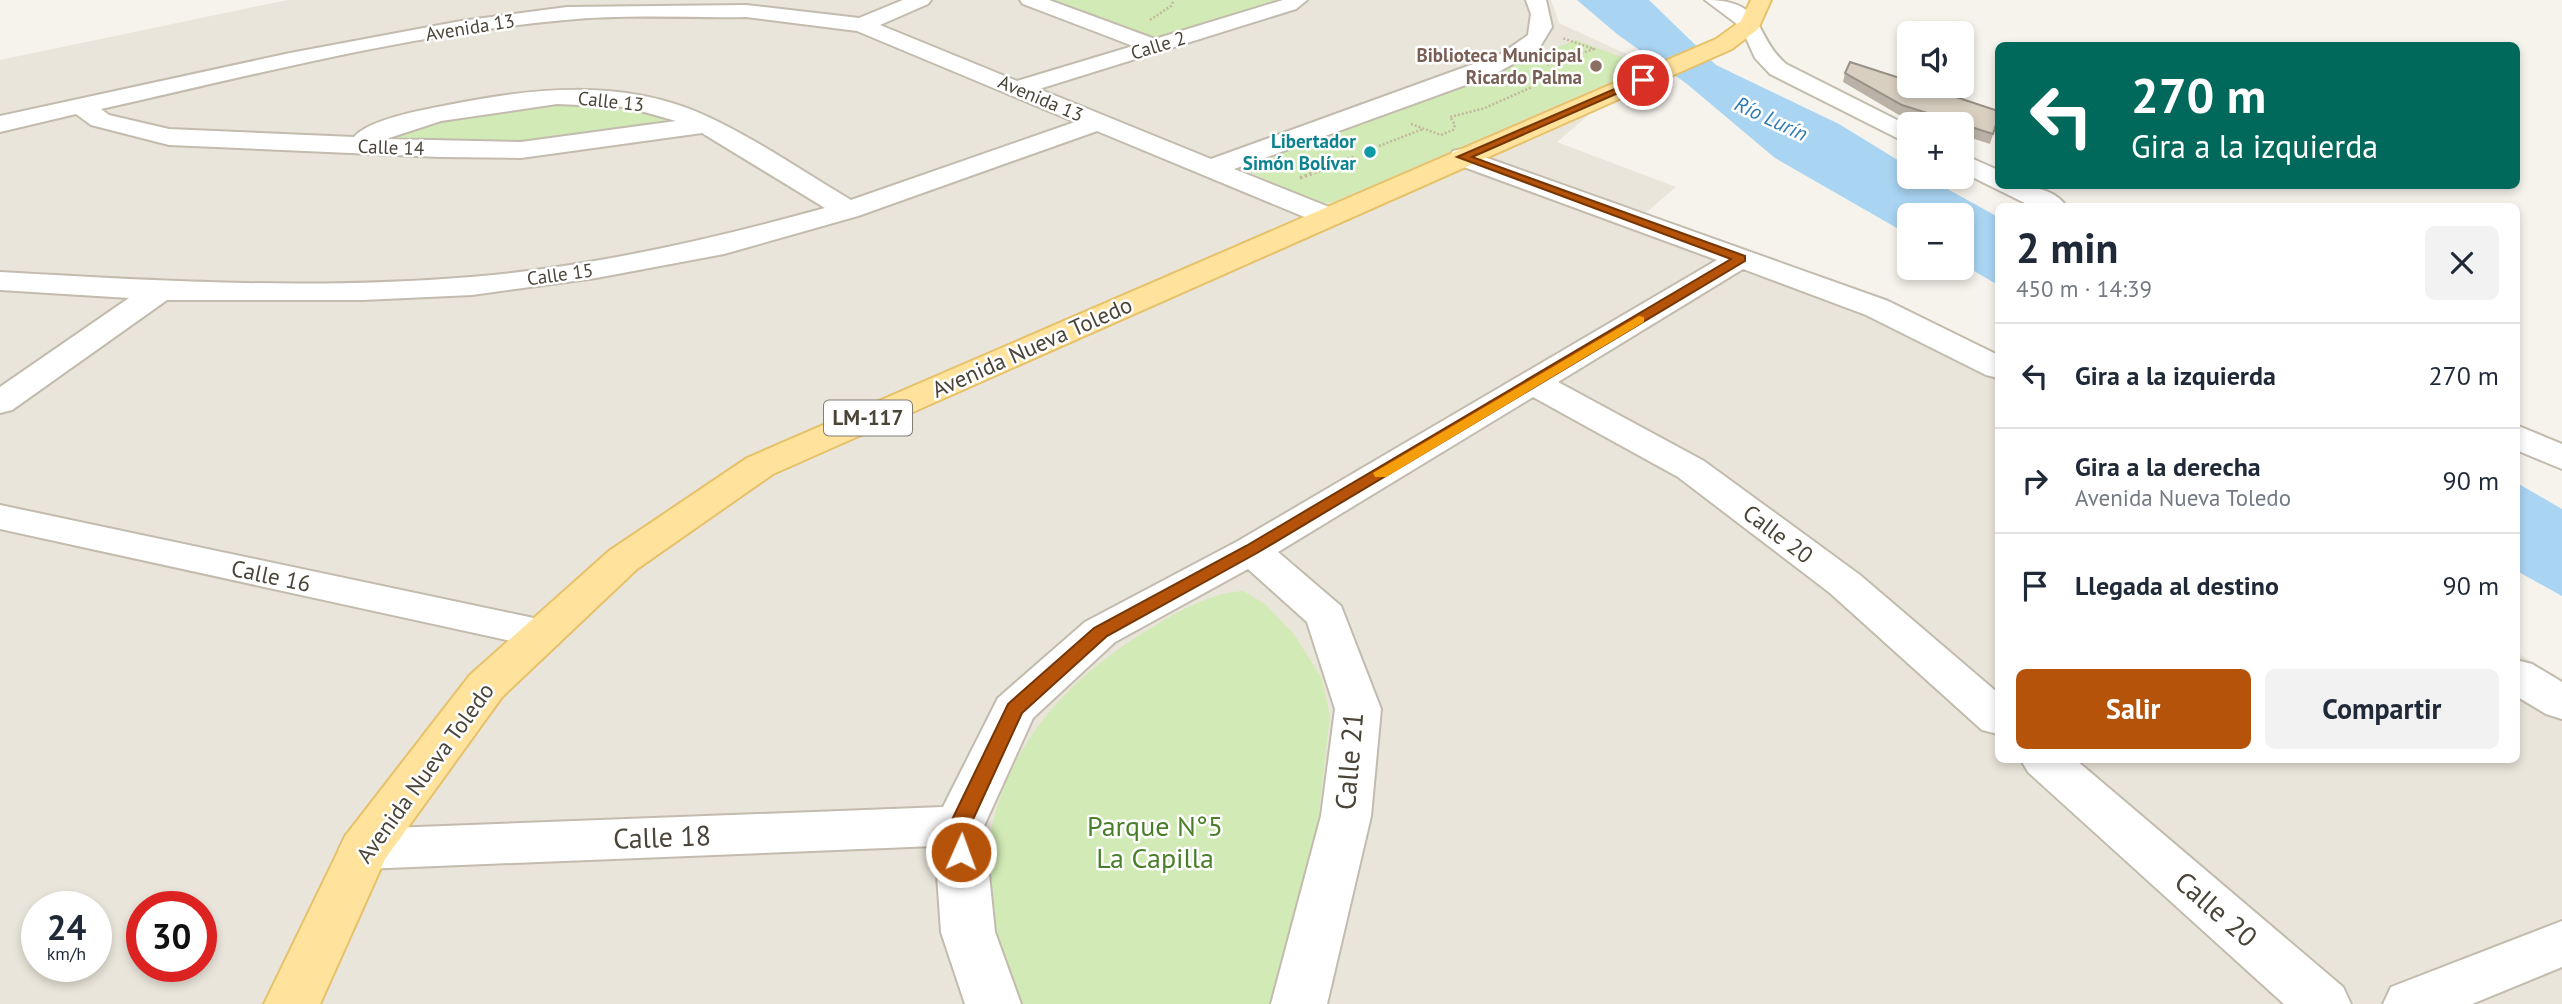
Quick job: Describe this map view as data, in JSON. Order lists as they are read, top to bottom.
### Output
{
  "streets": {
    "main road": ["Avenida Nueva Toledo", "LM-117"],
    "street": [
      "Avenida 13",
      "Calle 2",
      "Calle 13",
      "Calle 14",
      "Calle 15",
      "Calle 20",
      "Calle 16",
      "Calle 21",
      "Calle 18"
    ]
  },
  "crossings": [
    ["Avenida 13", "Calle 2"],
    ["Avenida 13", "Calle 14"],
    ["Avenida 13", "Calle 15"],
    ["Avenida 13", "Avenida Nueva Toledo"],
    ["Calle 13", "Calle 14"],
    ["Calle 13", "Calle 15"],
    ["Avenida Nueva Toledo", "Calle 16"],
    ["Avenida Nueva Toledo", "Calle 18"]
  ],
  "water": ["Río Lurín"],
  "parks": ["Parque N°5 La Capilla"],
  "places": ["Biblioteca Municipal Ricardo Palma", "Libertador Simón Bolívar"],
  "page": {
    "map_buttons": ["+", "−"],
    "turn": ["270 m", "Gira a la izquierda"],
    "heading": ["2 min", "450 m · 14:39"],
    "list": [
      {
        "name": "Gira a la izquierda",
        "value": "270 m"
      },
      {
        "name": "Gira a la derecha",
        "note": "Avenida Nueva Toledo",
        "value": "90 m"
      },
      {
        "name": "Llegada al destino",
        "value": "90 m"
      }
    ],
    "buttons": ["Salir", "Compartir"],
    "speed": "24 km/h",
    "limit": "30"
  }
}
